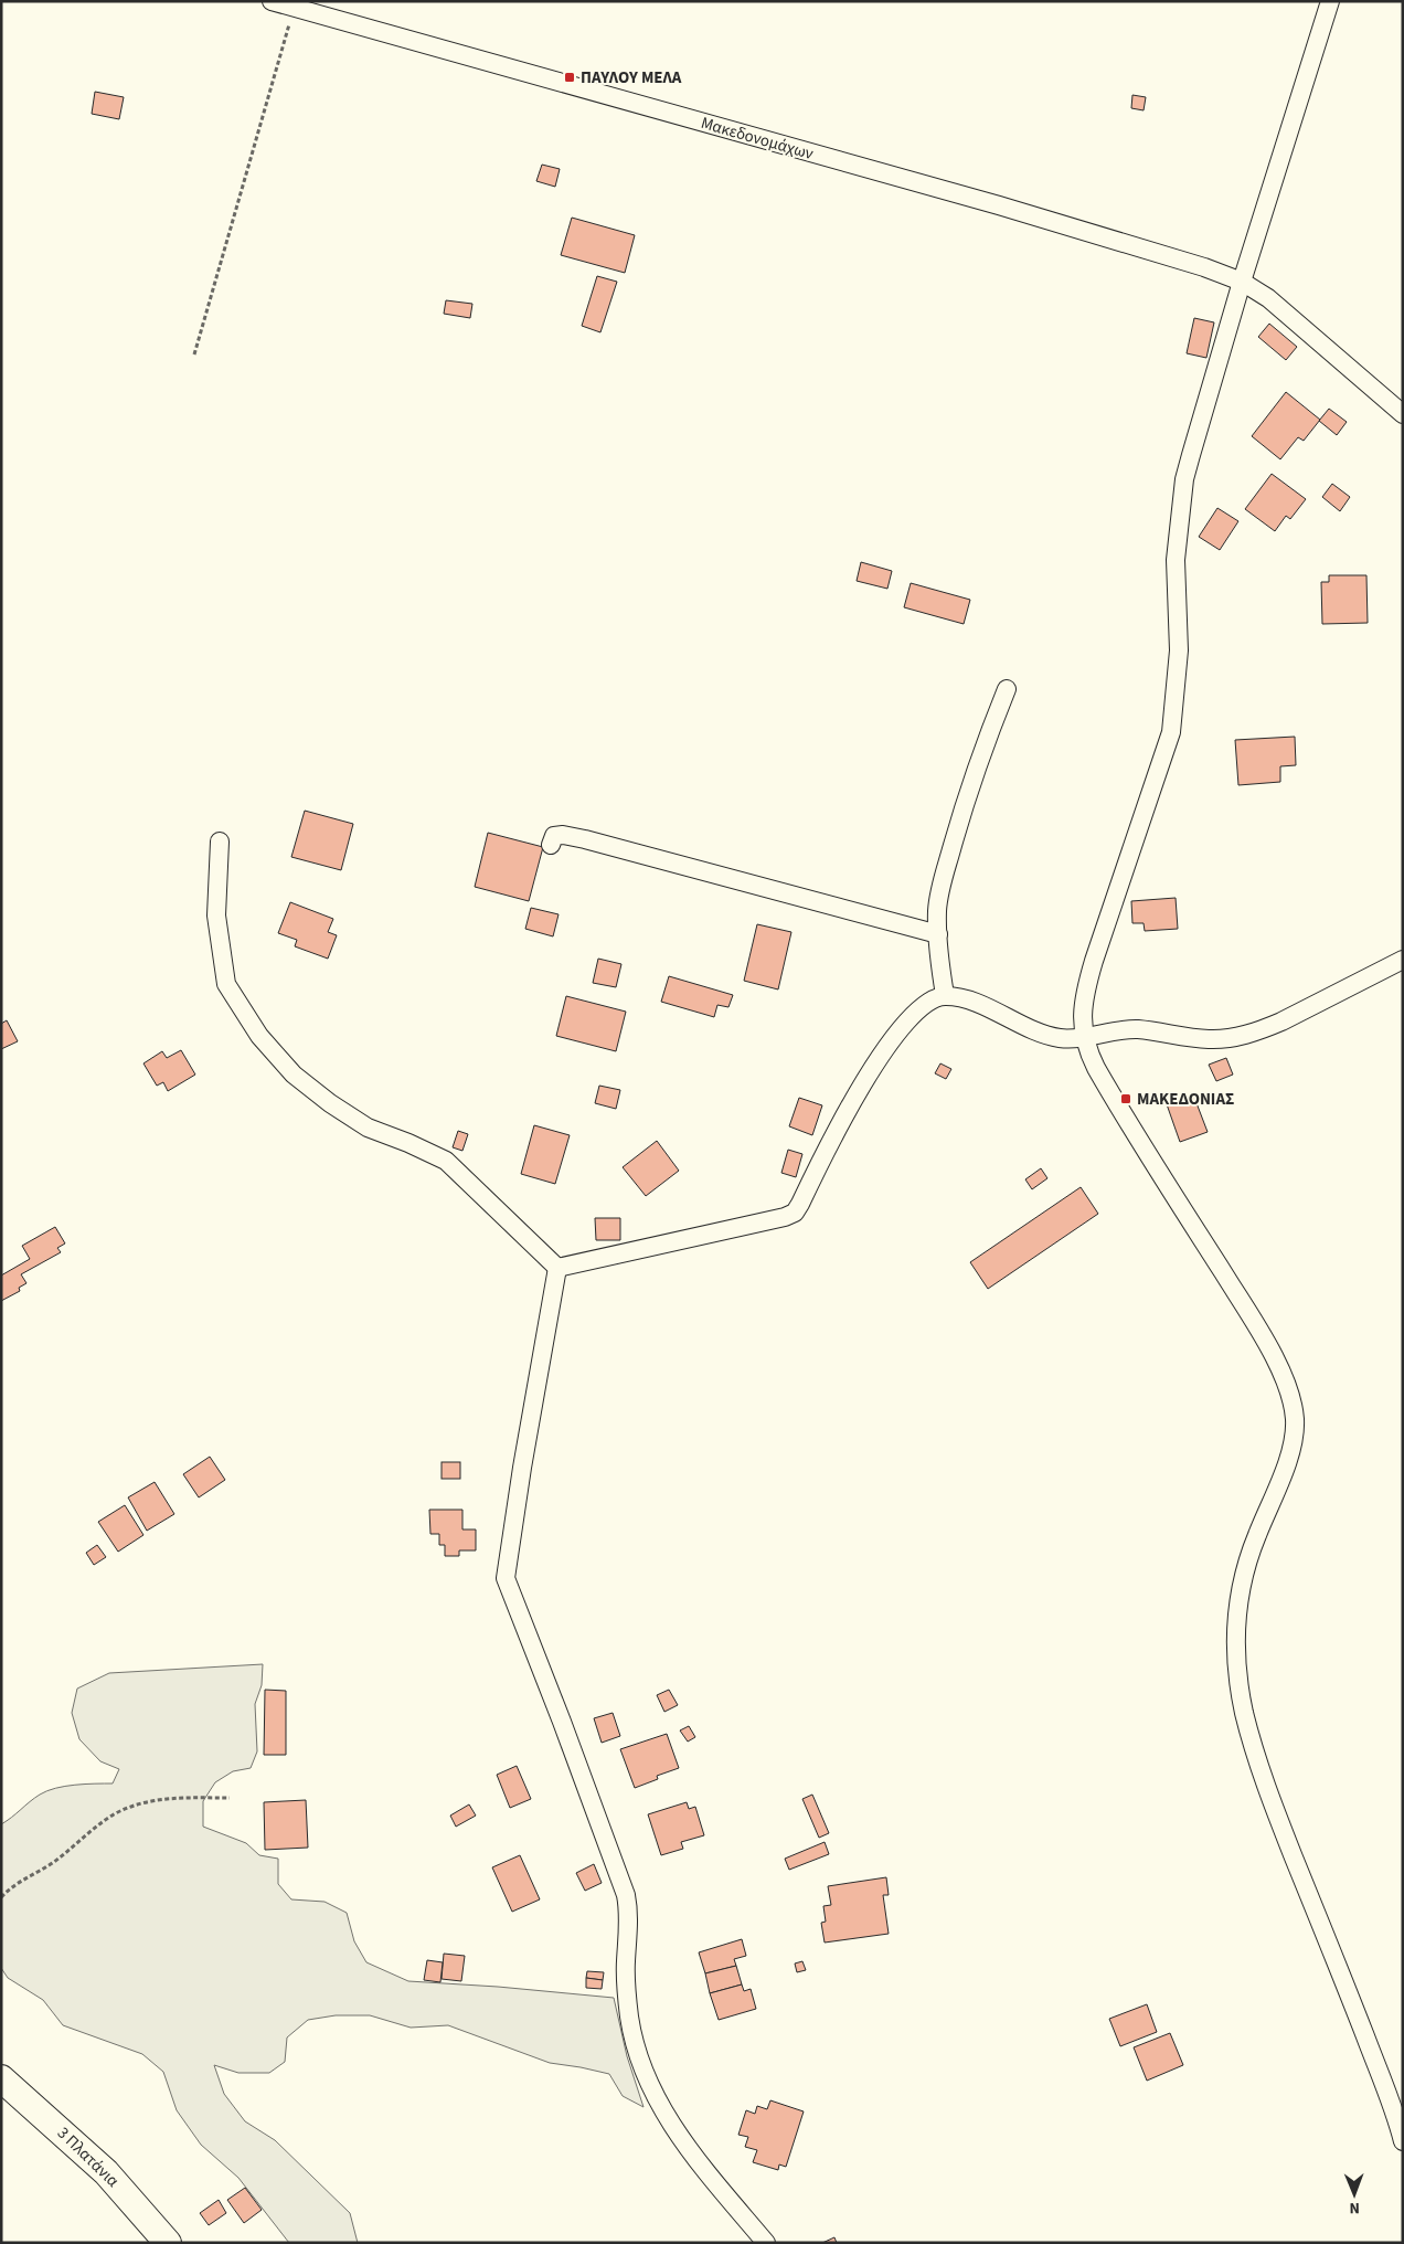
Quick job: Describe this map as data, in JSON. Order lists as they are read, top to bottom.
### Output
{
  "streets": {
    "street": ["Μακεδονομάχων", "3 Πλατάνια"]
  },
  "places": {
    "transit": ["ΠΑΥΛΟΥ ΜΕΛΑ", "ΜΑΚΕΔΟΝΙΑΣ"]
  },
  "north": "bottom"
}
